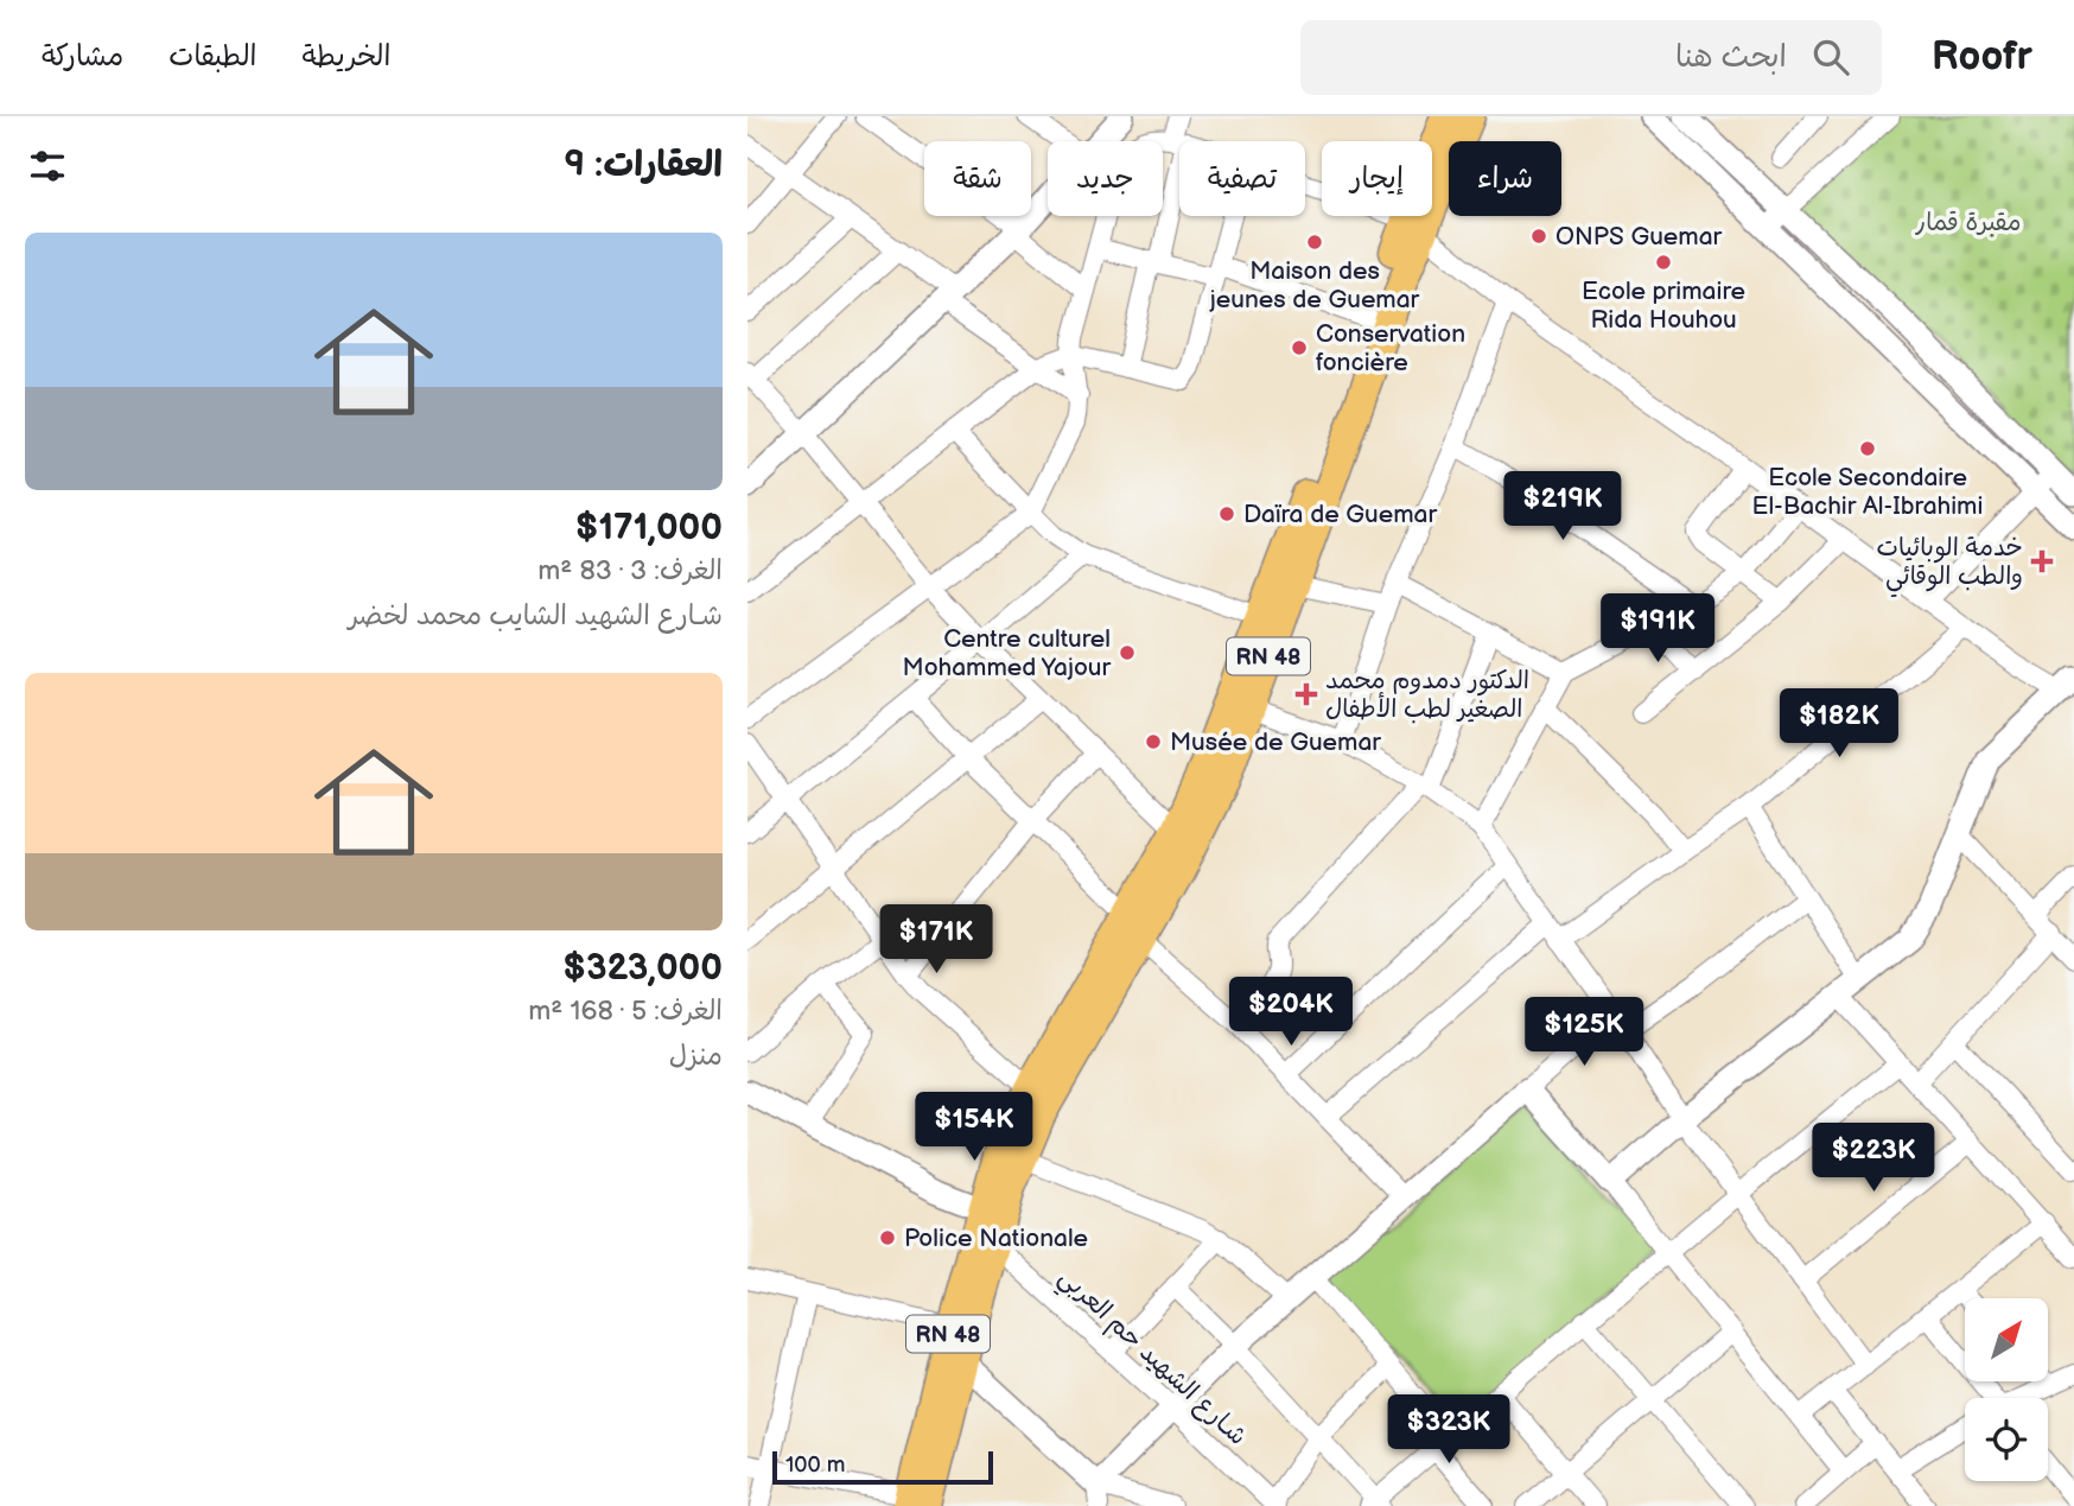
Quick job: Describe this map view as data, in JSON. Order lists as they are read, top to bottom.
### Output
{
  "streets": {
    "highway": ["RN 48"],
    "street": ["شـارع الشهيد حم العربي"]
  },
  "crossings": [
    ["RN 48", "شـارع الشهيد حم العربي"]
  ],
  "parks": ["مقبرة قمار"],
  "places": {
    "other": [
      "ONPS Guemar",
      "Maison des jeunes de Guemar",
      "Ecole primaire Rida Houhou",
      "Conservation foncière",
      "Ecole Secondaire El-Bachir Al-Ibrahimi",
      "Daïra de Guemar",
      "Centre culturel Mohammed Yajour",
      "Musée de Guemar",
      "Police Nationale"
    ],
    "health": ["خدمة الوبائيات والطب الوقائي", "الدكتور دمدوم محمد الصغير لطب الأطفال"]
  },
  "scale_bar": "100 m",
  "north": "top right",
  "page": {
    "header": "Roofr",
    "search": "ابحث هنا",
    "nav": ["الخريطة", "الطبقات", "مشاركة"],
    "heading": "العقارات: 9",
    "chip": [
      "شراء",
      "إيجار",
      "تصفية",
      "جديد",
      "شقة"
    ],
    "list": [
      {
        "name": "$171,000",
        "note": "الغرف: 3 · 83 m² · شـارع الشهيد الشايب محمد لخضر"
      },
      {
        "name": "$323,000",
        "note": "الغرف: 5 · 168 m² · منزل"
      }
    ],
    "price": [
      "$219K",
      "$191K",
      "$182K",
      "$171K",
      "$204K",
      "$125K",
      "$154K",
      "$223K",
      "$323K"
    ],
    "scale": "100 m"
  }
}
